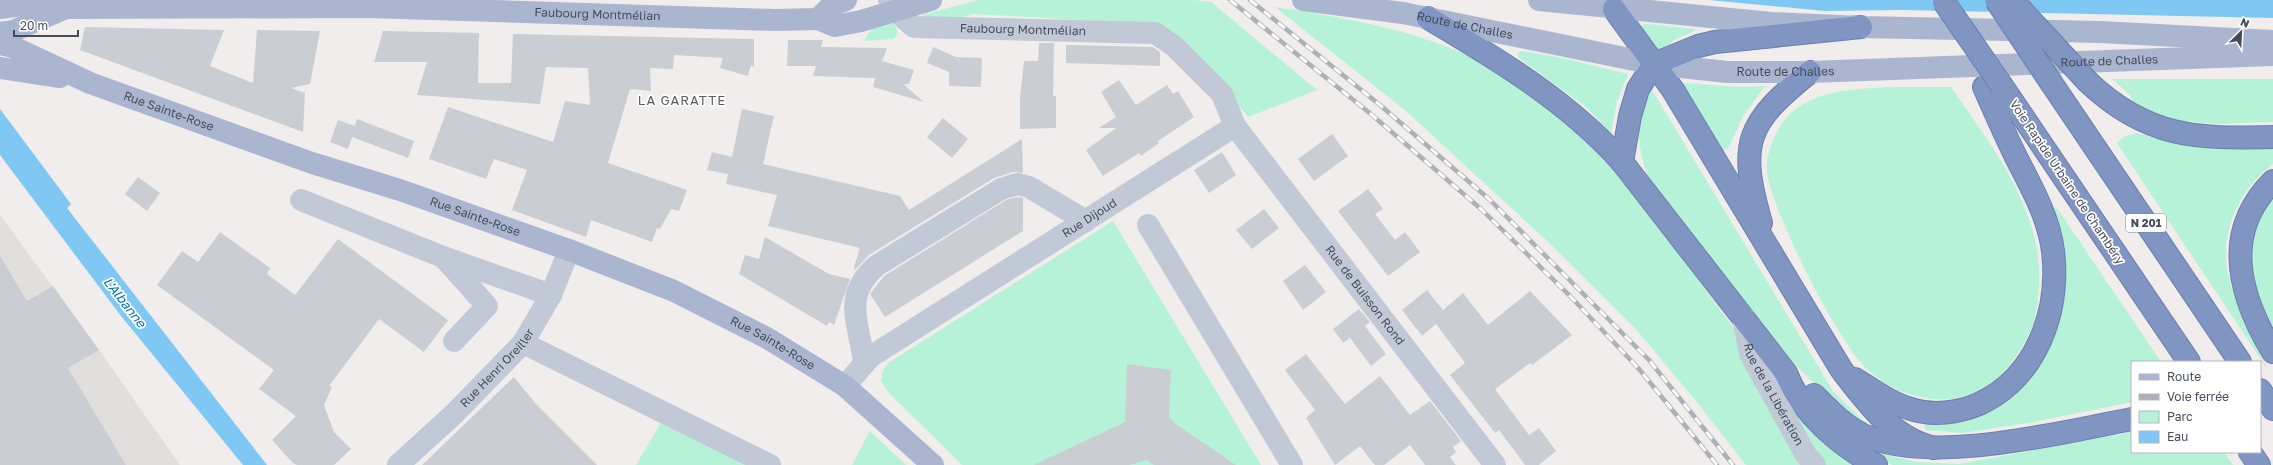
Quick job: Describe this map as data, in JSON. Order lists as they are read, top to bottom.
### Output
{
  "streets": {
    "highway": ["Voie Rapide Urbaine de Chambéry", "N 201"],
    "main road": ["Faubourg Montmélian", "Route de Challes", "Rue Sainte-Rose"],
    "street": [
      "Rue Dijoud",
      "Rue de Buisson Rond",
      "Rue Henri Oreiller",
      "Rue de la Libération"
    ]
  },
  "crossings": [
    ["Faubourg Montmélian", "Rue Dijoud"],
    ["Faubourg Montmélian", "Rue de Buisson Rond"],
    ["Rue Sainte-Rose", "Rue Dijoud"],
    ["Rue Sainte-Rose", "Rue Henri Oreiller"],
    ["Rue Dijoud", "Rue de Buisson Rond"]
  ],
  "districts": ["LA GARATTE"],
  "water": ["L'Albanne"],
  "legend": [
    "Route",
    "Voie ferrée",
    "Parc",
    "Eau"
  ],
  "scale_bar": "20 m",
  "north": "top right"
}
